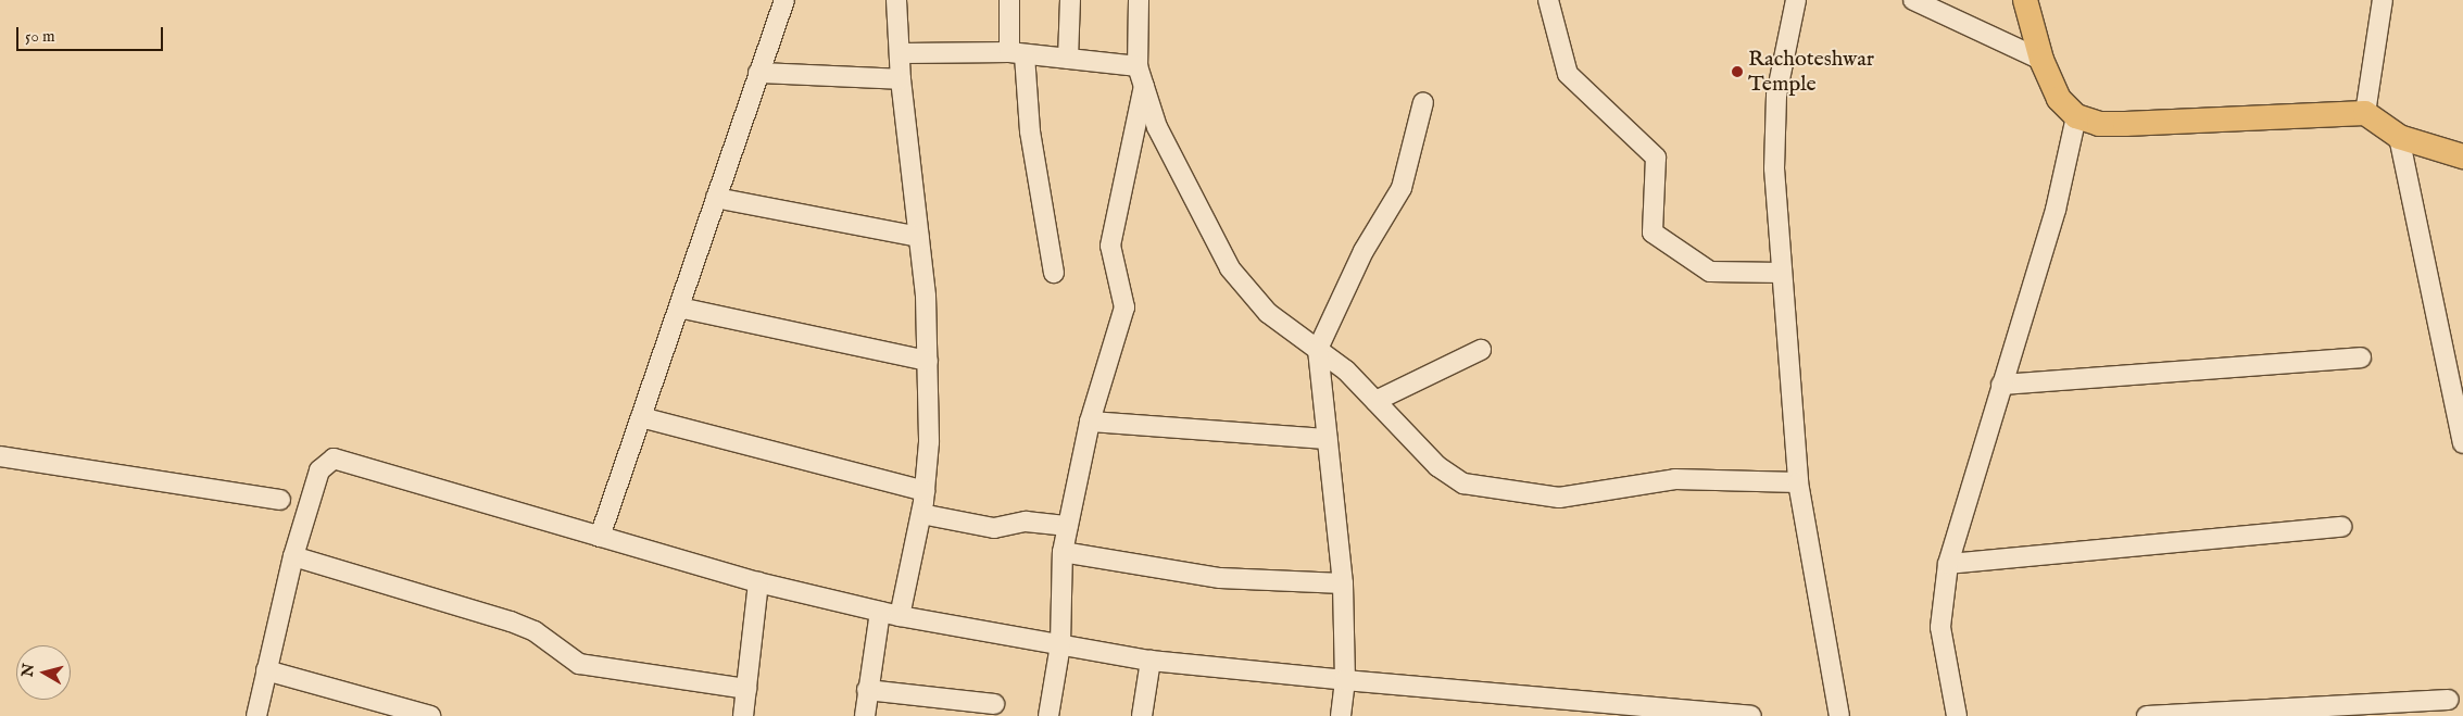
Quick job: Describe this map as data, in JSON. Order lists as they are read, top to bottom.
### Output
{
  "places": ["Rachoteshwar Temple"],
  "scale_bar": "50 m",
  "north": "left"
}
